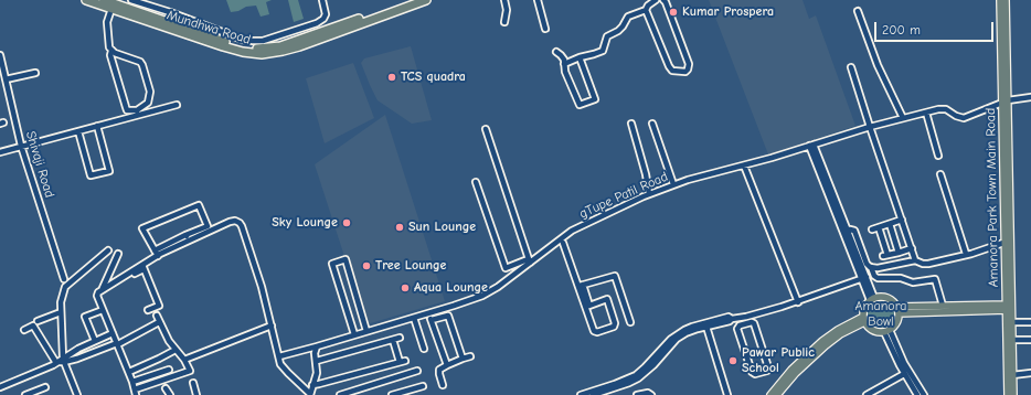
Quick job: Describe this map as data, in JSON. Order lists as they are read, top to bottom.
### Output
{
  "streets": {
    "highway": ["Mundhwa Road"],
    "main road": ["Amanora Park Town Main Road"],
    "street": ["Shivaji Road", "gTupe Patil Road"]
  },
  "crossings": [
    ["gTupe Patil Road", "Amanora Park Town Main Road"]
  ],
  "parks": ["Amanora Bowl"],
  "places": [
    "Kumar Prospera",
    "TCS quadra",
    "Sky Lounge",
    "Sun Lounge",
    "Tree Lounge",
    "Aqua Lounge",
    "Pawar Public School"
  ],
  "scale_bar": "200 m"
}
